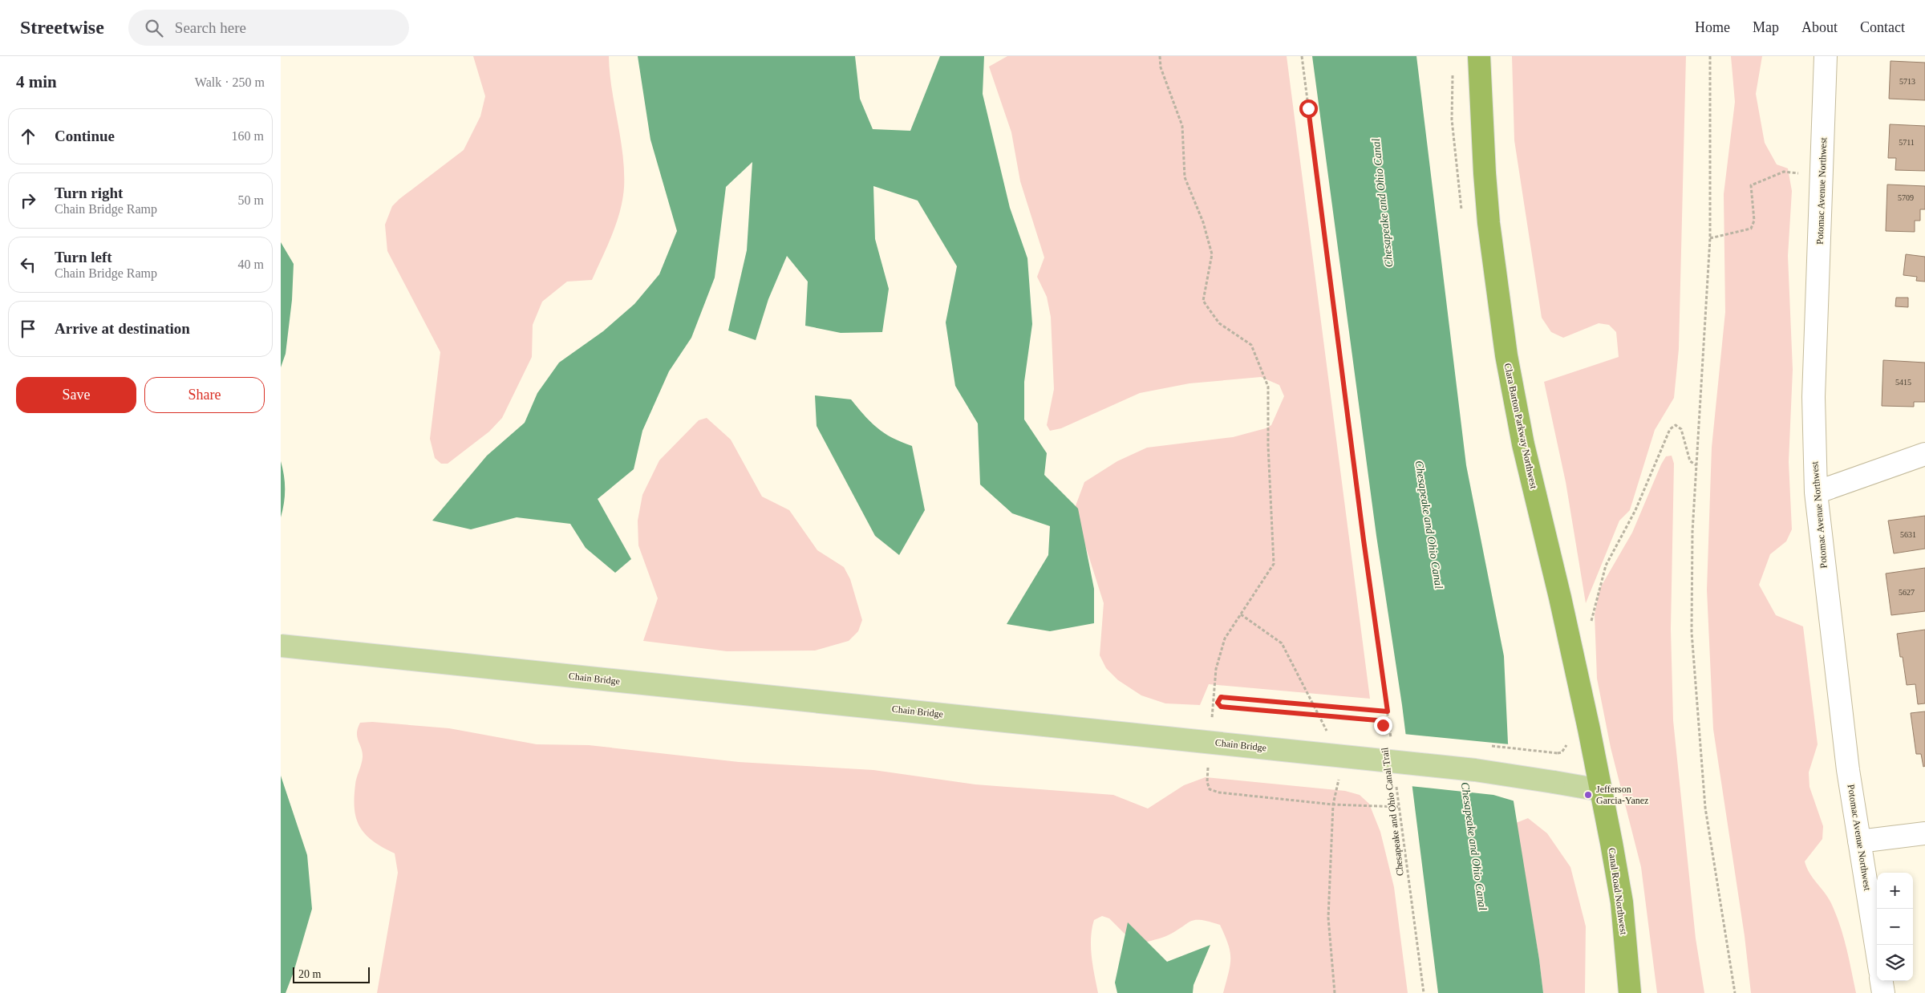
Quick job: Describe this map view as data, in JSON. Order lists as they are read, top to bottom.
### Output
{
  "streets": {
    "highway": ["Clara Barton Parkway Northwest", "Canal Road Northwest"],
    "main road": ["Chain Bridge"],
    "street": ["Potomac Avenue Northwest"],
    "path": ["Chesapeake and Ohio Canal Trail"]
  },
  "crossings": [
    ["Clara Barton Parkway Northwest", "Chain Bridge"],
    ["Clara Barton Parkway Northwest", "Canal Road Northwest"],
    ["Chain Bridge", "Canal Road Northwest"]
  ],
  "water": ["Chesapeake and Ohio Canal"],
  "places": ["Jefferson Garcia-Yanez"],
  "house_numbers": [
    "5713",
    "5711",
    "5709",
    "5415",
    "5631",
    "5627"
  ],
  "scale_bar": "20 m",
  "page": {
    "header": "Streetwise",
    "search": "Search here",
    "nav": [
      "Home",
      "Map",
      "About",
      "Contact"
    ],
    "heading": ["4 min", "Walk · 250 m"],
    "list": [
      ["Continue", "160 m"],
      ["Turn right", "Chain Bridge Ramp", "50 m"],
      ["Turn left", "Chain Bridge Ramp", "40 m"],
      "Arrive at destination"
    ],
    "buttons": ["Save", "Share"],
    "map_buttons": ["+", "−"],
    "scale": "20 m"
  }
}
